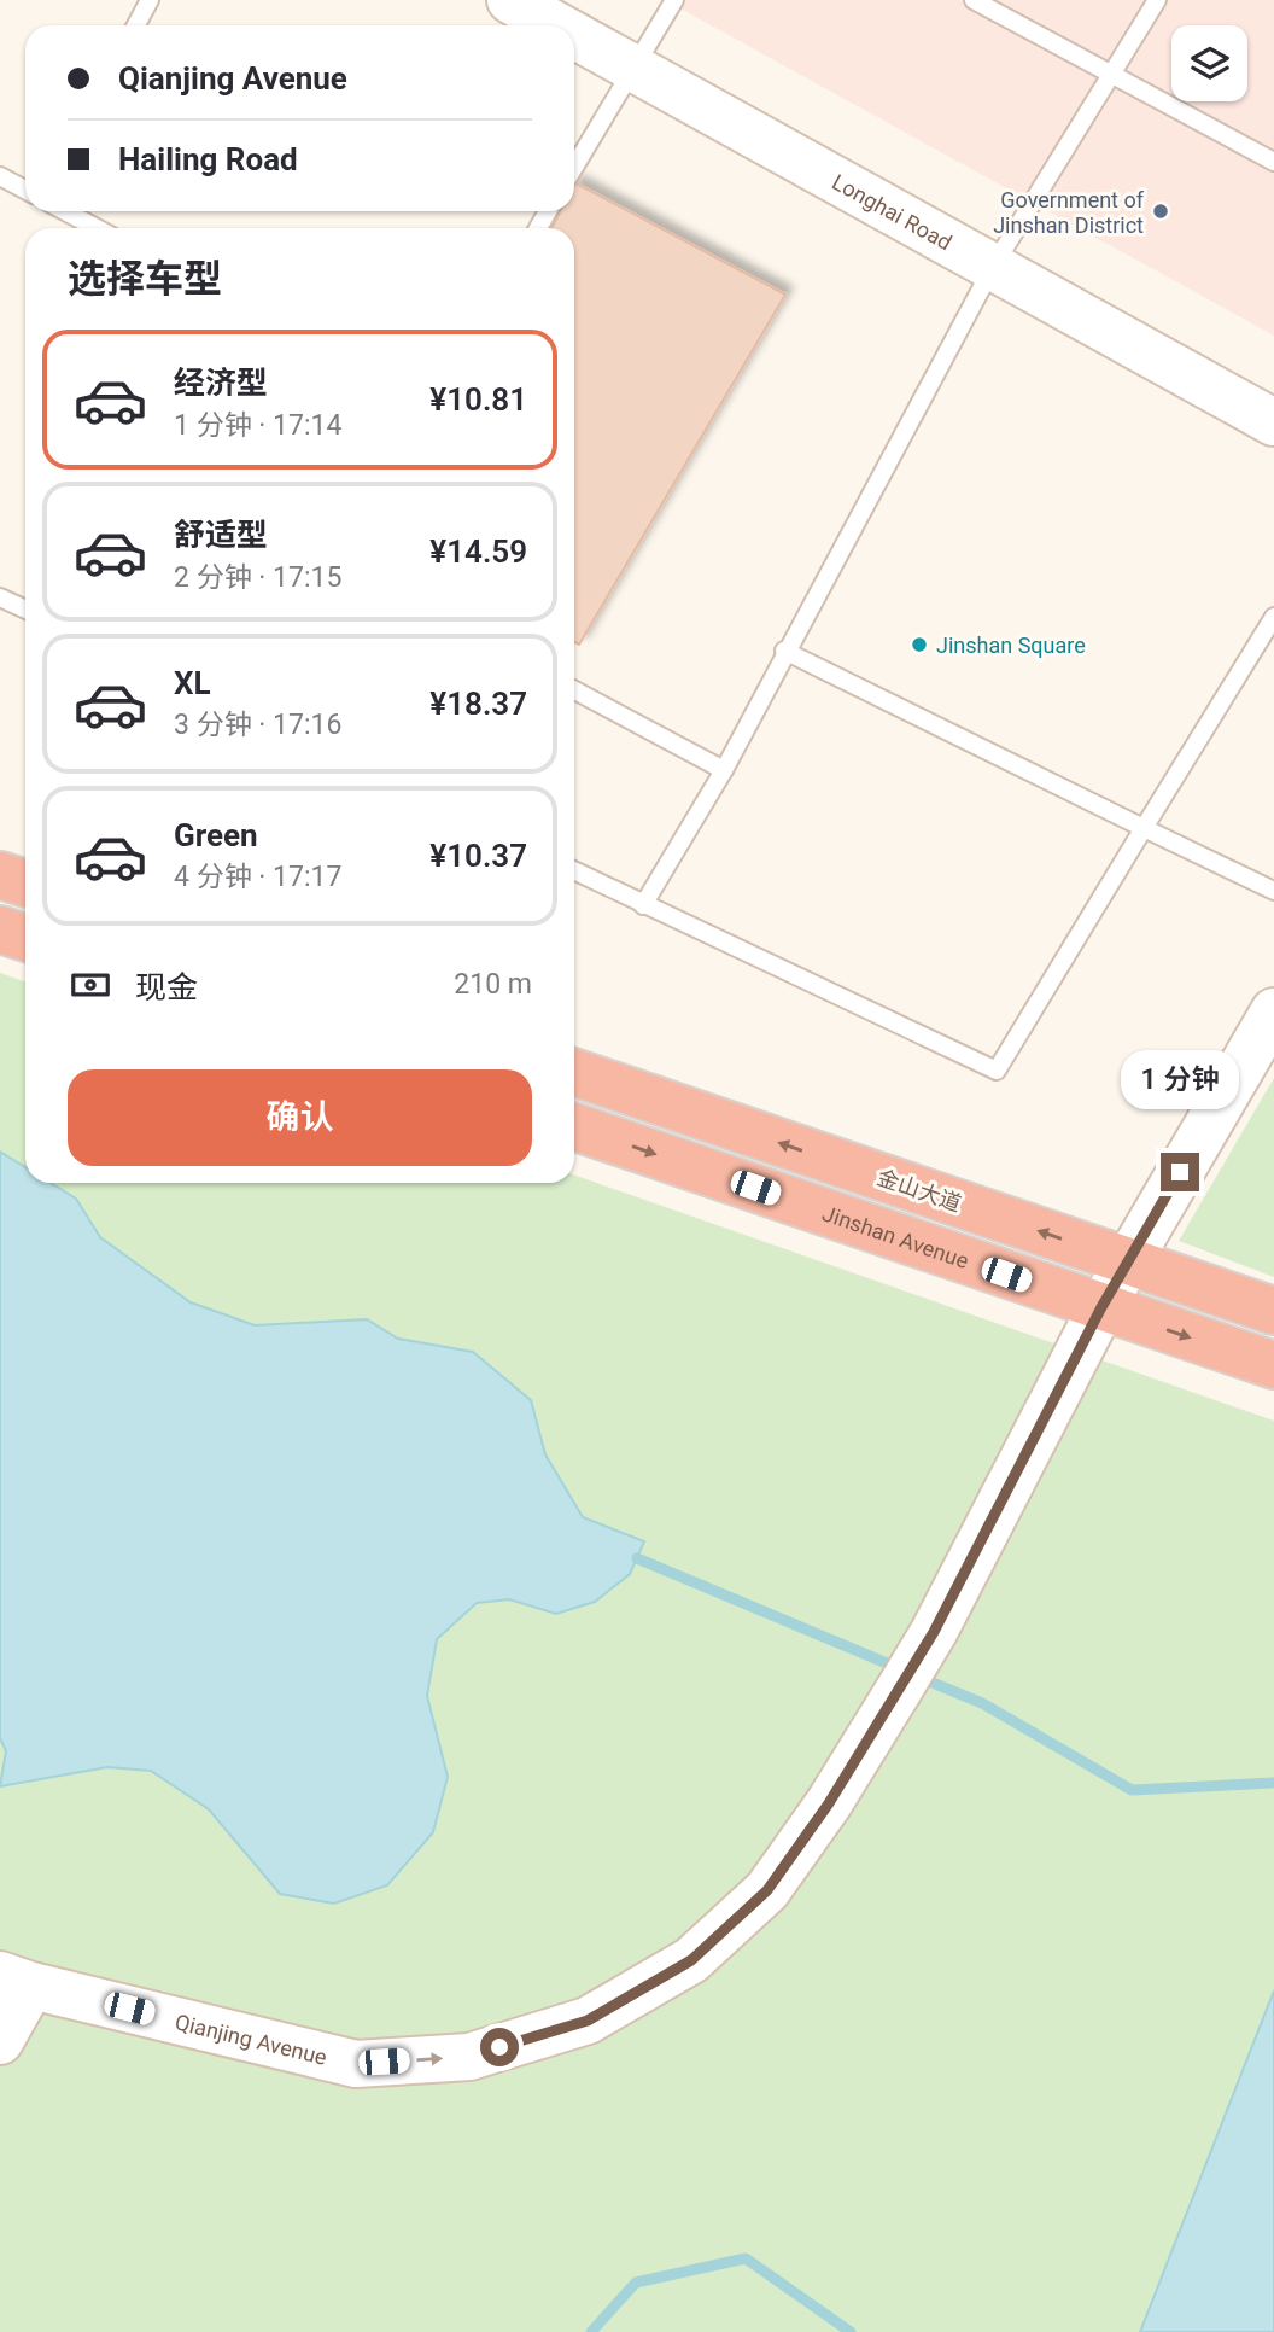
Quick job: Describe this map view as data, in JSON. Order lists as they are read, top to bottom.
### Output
{
  "streets": {
    "highway": ["金山大道", "Jinshan Avenue"],
    "street": ["Longhai Road", "Qianjing Avenue"]
  },
  "crossings": [
    ["金山大道", "Qianjing Avenue"],
    ["Jinshan Avenue", "Qianjing Avenue"]
  ],
  "one_way": ["金山大道", "Jinshan Avenue", "Qianjing Avenue"],
  "places": ["Government of Jinshan District", "Jinshan Square"],
  "page": {
    "banner": ["Qianjing Avenue", "Hailing Road"],
    "heading": "选择车型",
    "list": [
      {
        "name": "经济型",
        "note": "1 分钟 · 17:14",
        "value": "¥10.81"
      },
      {
        "name": "舒适型",
        "note": "2 分钟 · 17:15",
        "value": "¥14.59"
      },
      {
        "name": "XL",
        "note": "3 分钟 · 17:16",
        "value": "¥18.37"
      },
      {
        "name": "Green",
        "note": "4 分钟 · 17:17",
        "value": "¥10.37"
      }
    ],
    "pay": ["现金", "210 m"],
    "bubble": "1 分钟",
    "buttons": "确认"
  }
}
